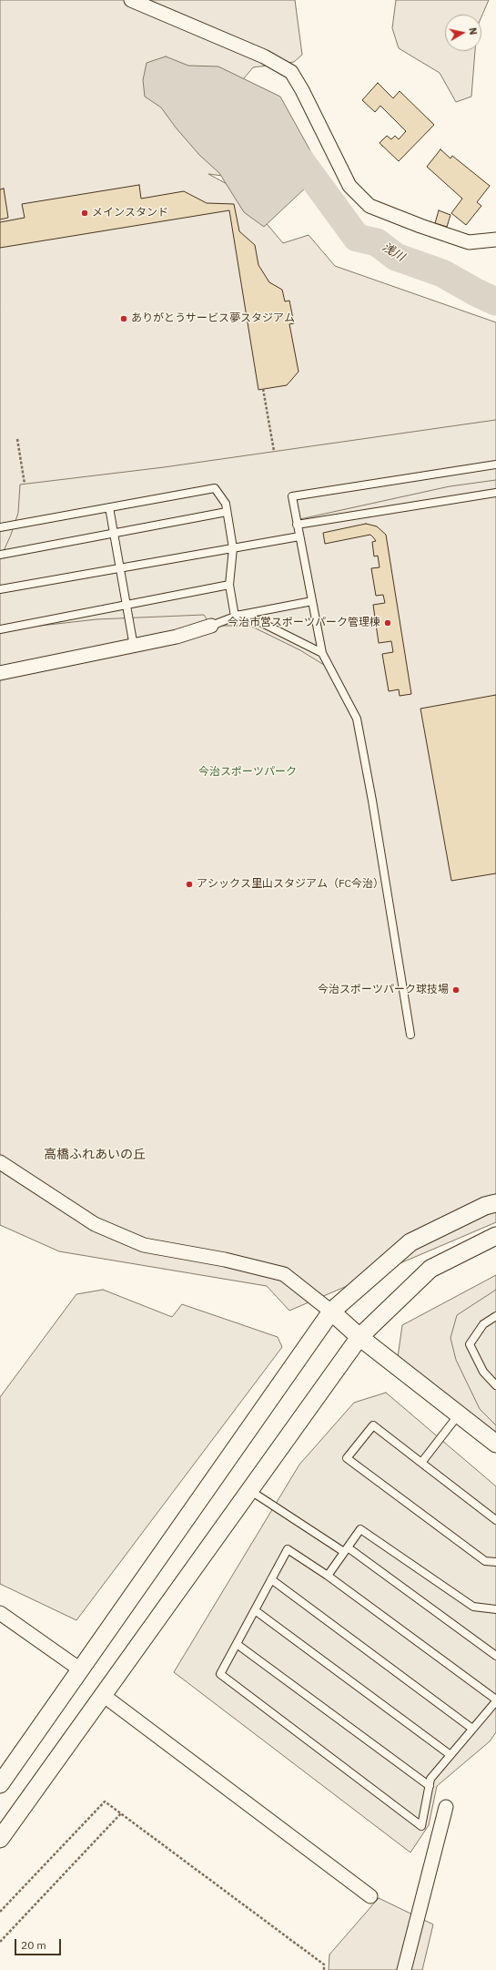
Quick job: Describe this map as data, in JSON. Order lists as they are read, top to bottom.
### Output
{
  "districts": ["高橋ふれあいの丘"],
  "water": ["浅川"],
  "parks": ["今治スポーツパーク"],
  "places": [
    "メインスタンド",
    "ありがとうサービス夢スタジアム",
    "今治市営スポーツパーク管理棟",
    "アシックス里山スタジアム（FC今治）",
    "今治スポーツパーク球技場"
  ],
  "scale_bar": "20 m",
  "north": "right"
}
